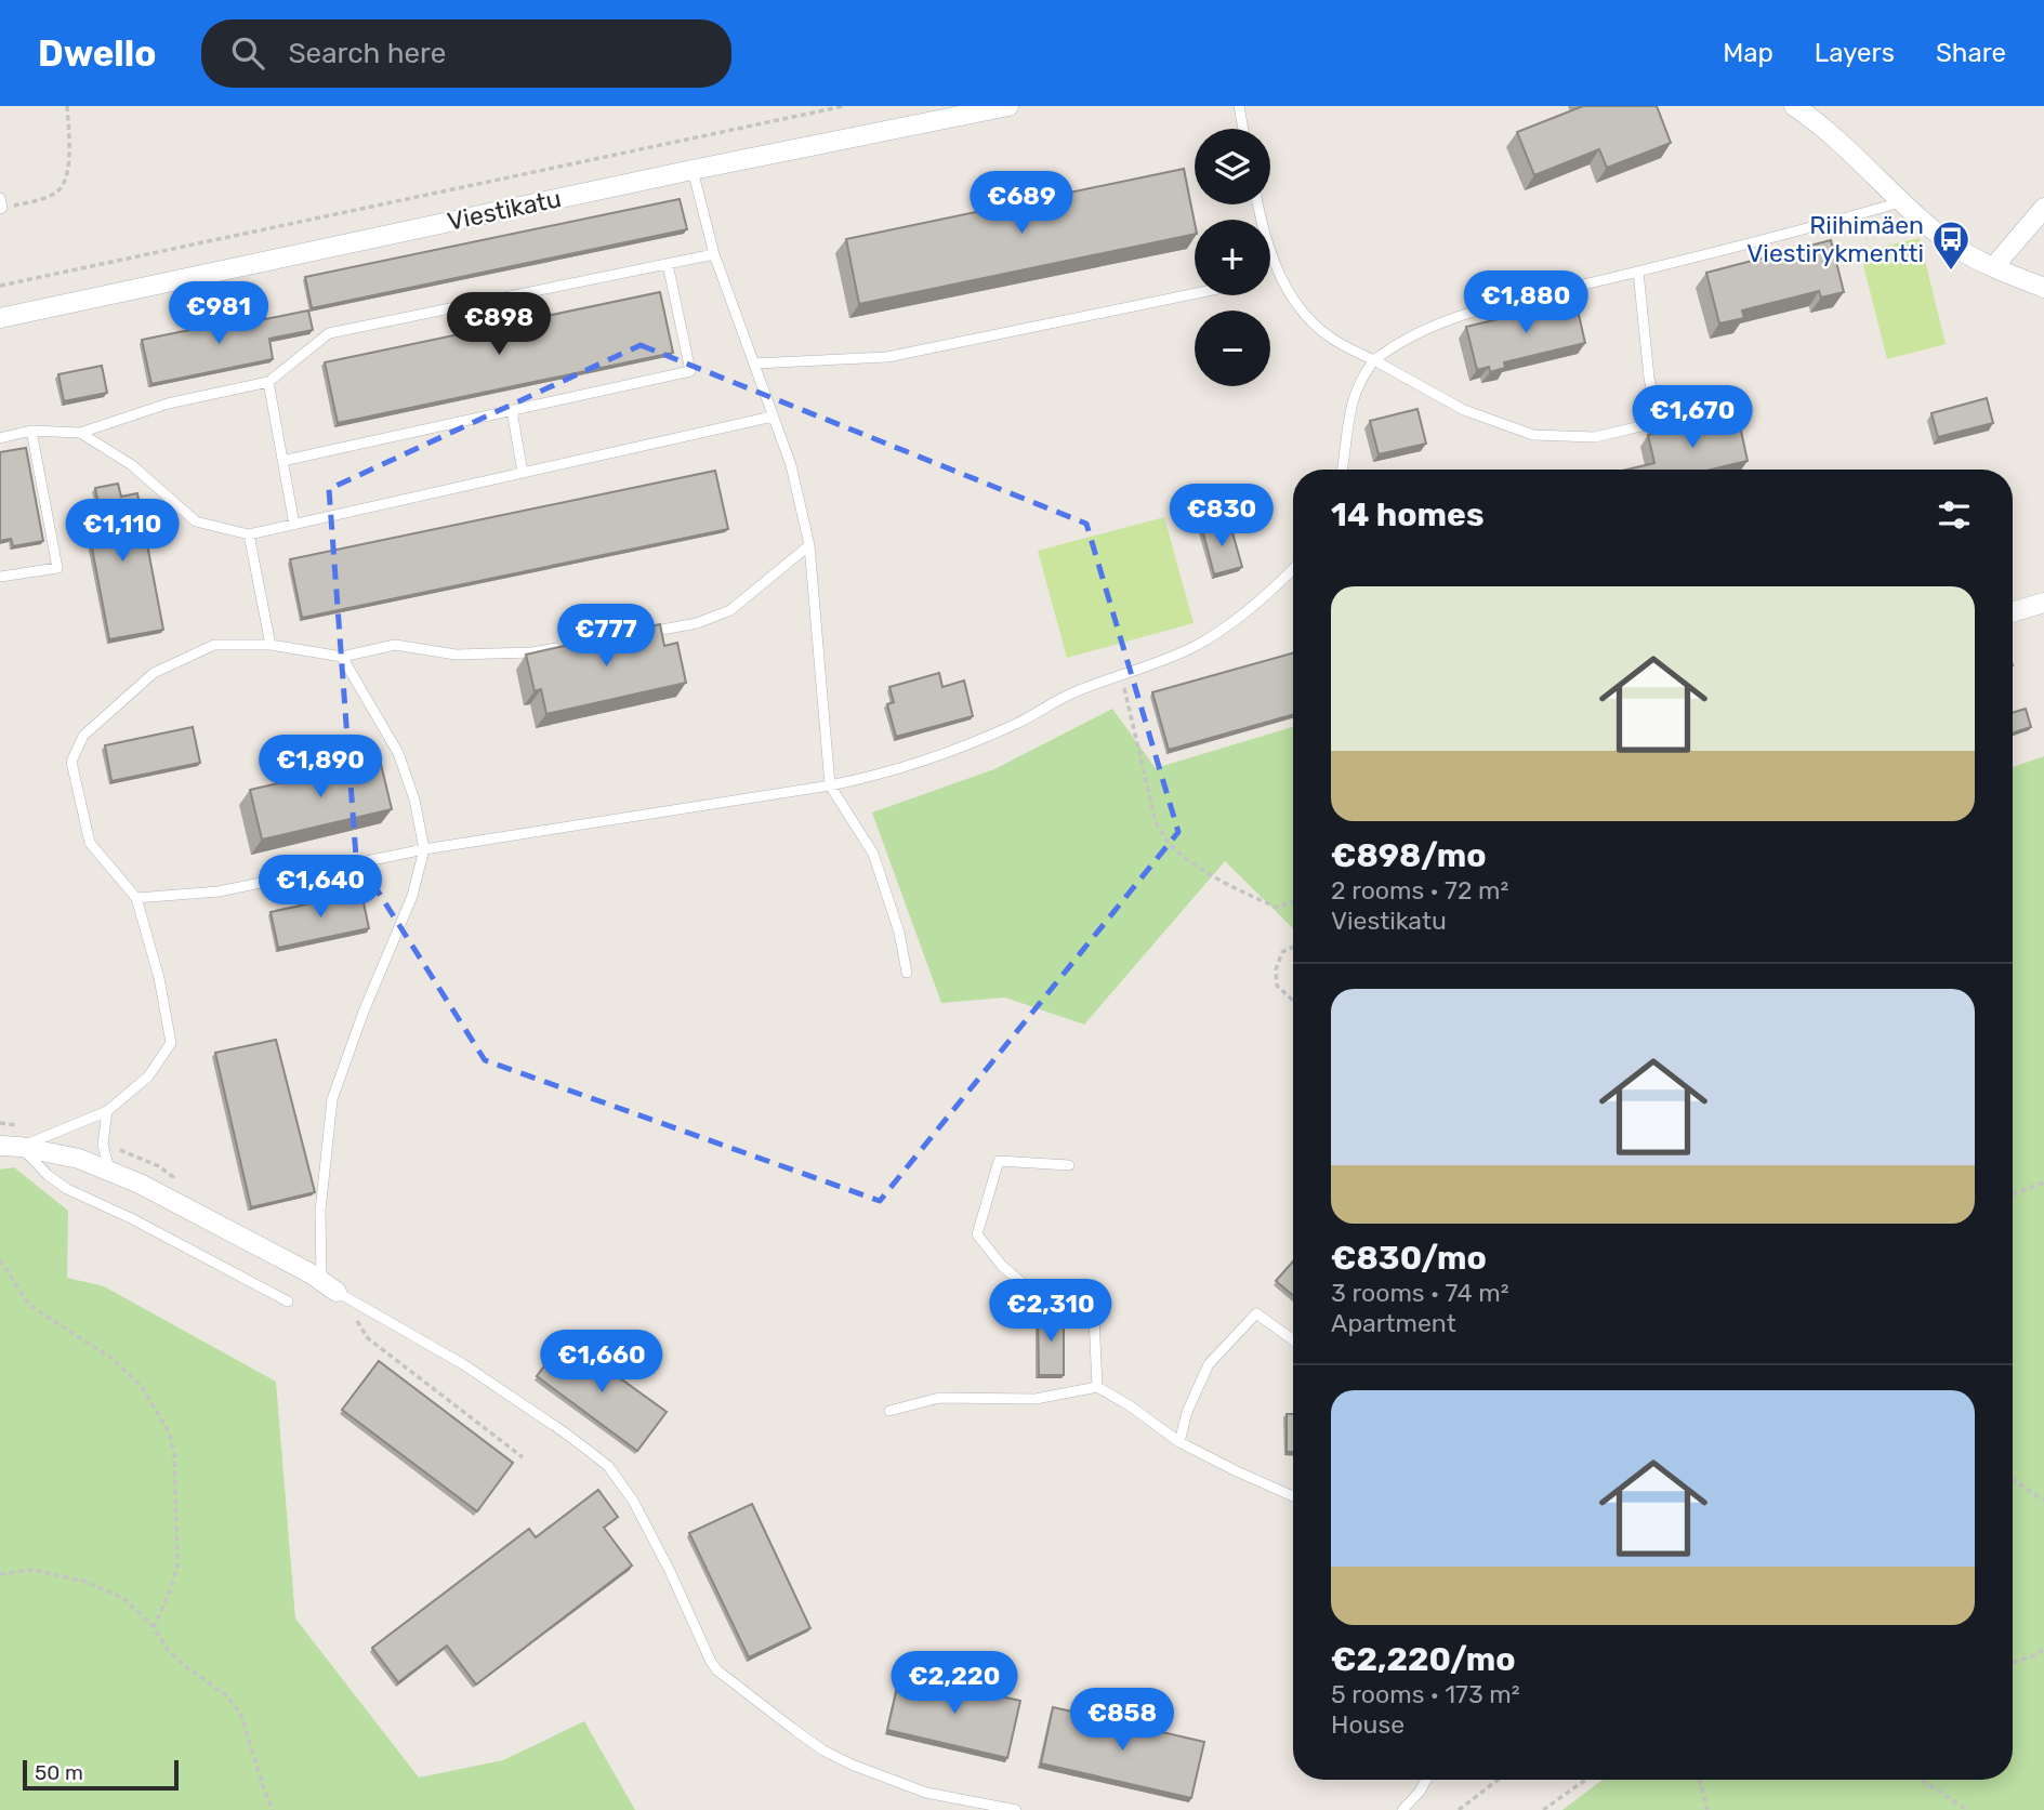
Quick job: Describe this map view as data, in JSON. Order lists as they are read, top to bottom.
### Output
{
  "streets": {
    "street": ["Viestikatu"]
  },
  "places": {
    "bus stop": ["Riihimäen Viestirykmentti"]
  },
  "scale_bar": "50 m",
  "page": {
    "header": "Dwello",
    "search": "Search here",
    "nav": ["Map", "Layers", "Share"],
    "map_buttons": ["+", "−"],
    "price": [
      "€689",
      "€1,880",
      "€981",
      "€898",
      "€1,670",
      "€830",
      "€1,110",
      "€777",
      "€1,890",
      "€1,640",
      "€2,310",
      "€1,660",
      "€2,220",
      "€858"
    ],
    "heading": "14 homes",
    "list": [
      {
        "name": "€898/mo",
        "note": "2 rooms · 72 m² · Viestikatu"
      },
      {
        "name": "€830/mo",
        "note": "3 rooms · 74 m² · Apartment"
      },
      {
        "name": "€2,220/mo",
        "note": "5 rooms · 173 m² · House"
      }
    ],
    "scale": "50 m"
  }
}
